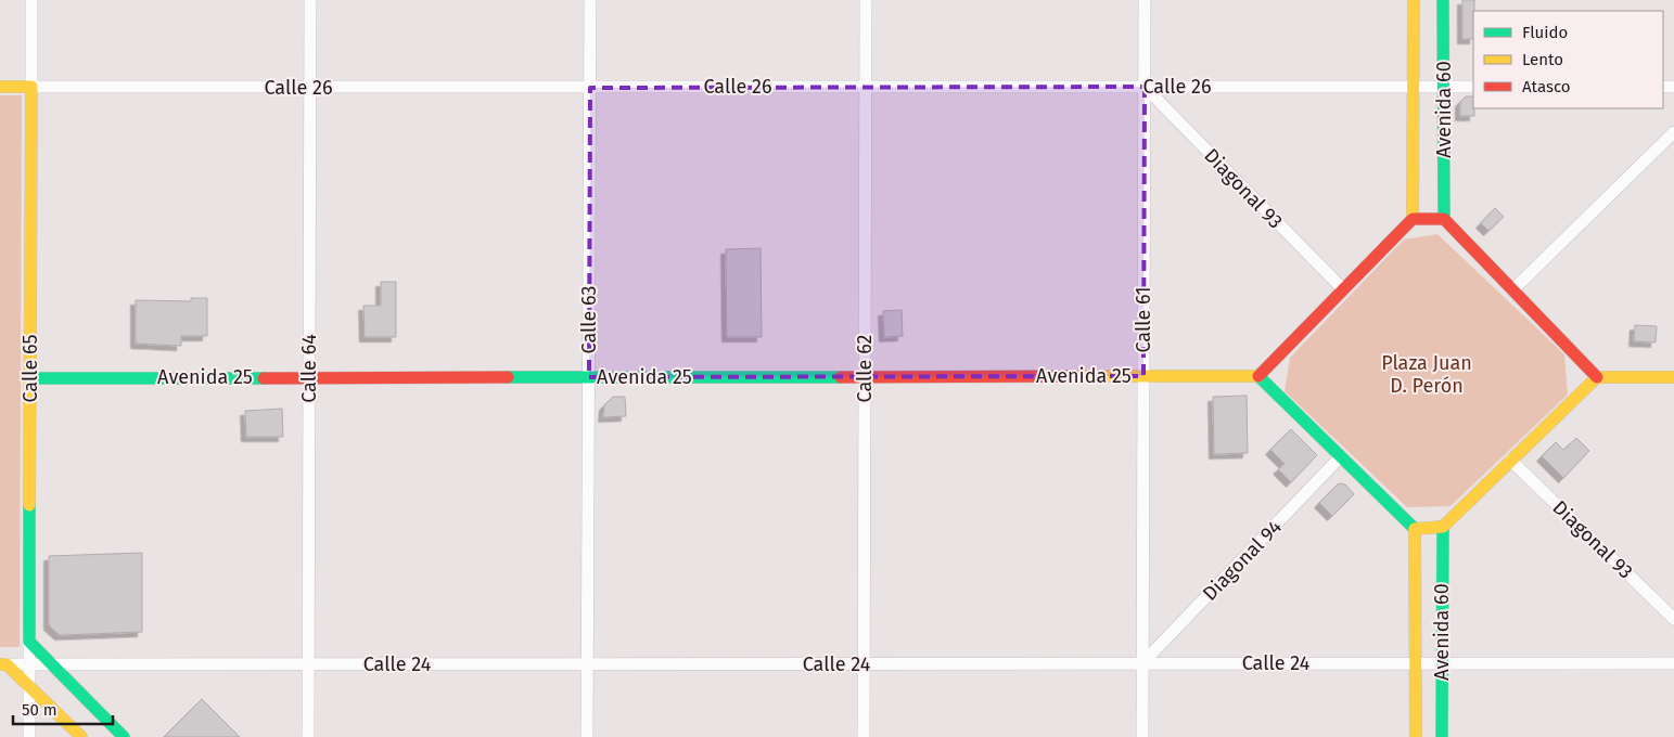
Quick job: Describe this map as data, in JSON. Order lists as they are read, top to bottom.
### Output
{
  "streets": {
    "main road": [
      "Calle 26",
      "Avenida 60",
      "Calle 65",
      "Avenida 25"
    ],
    "street": [
      "Diagonal 93",
      "Calle 63",
      "Calle 61",
      "Calle 64",
      "Calle 62",
      "Diagonal 94",
      "Calle 24"
    ]
  },
  "crossings": [
    ["Calle 26", "Avenida 60"],
    ["Calle 26", "Diagonal 93"],
    ["Calle 26", "Calle 63"],
    ["Calle 26", "Calle 61"],
    ["Calle 26", "Calle 65"],
    ["Calle 26", "Calle 64"],
    ["Calle 26", "Calle 62"],
    ["Avenida 60", "Calle 24"],
    ["Diagonal 93", "Calle 61"],
    ["Calle 63", "Avenida 25"],
    ["Calle 63", "Calle 24"],
    ["Calle 61", "Avenida 25"],
    ["Calle 61", "Diagonal 94"],
    ["Calle 61", "Calle 24"],
    ["Calle 65", "Avenida 25"],
    ["Calle 65", "Calle 24"],
    ["Calle 64", "Avenida 25"],
    ["Calle 64", "Calle 24"],
    ["Calle 62", "Avenida 25"],
    ["Calle 62", "Calle 24"],
    ["Diagonal 94", "Calle 24"]
  ],
  "parks": ["Plaza Juan D. Perón"],
  "legend": ["Fluido", "Lento", "Atasco"],
  "scale_bar": "50 m"
}
